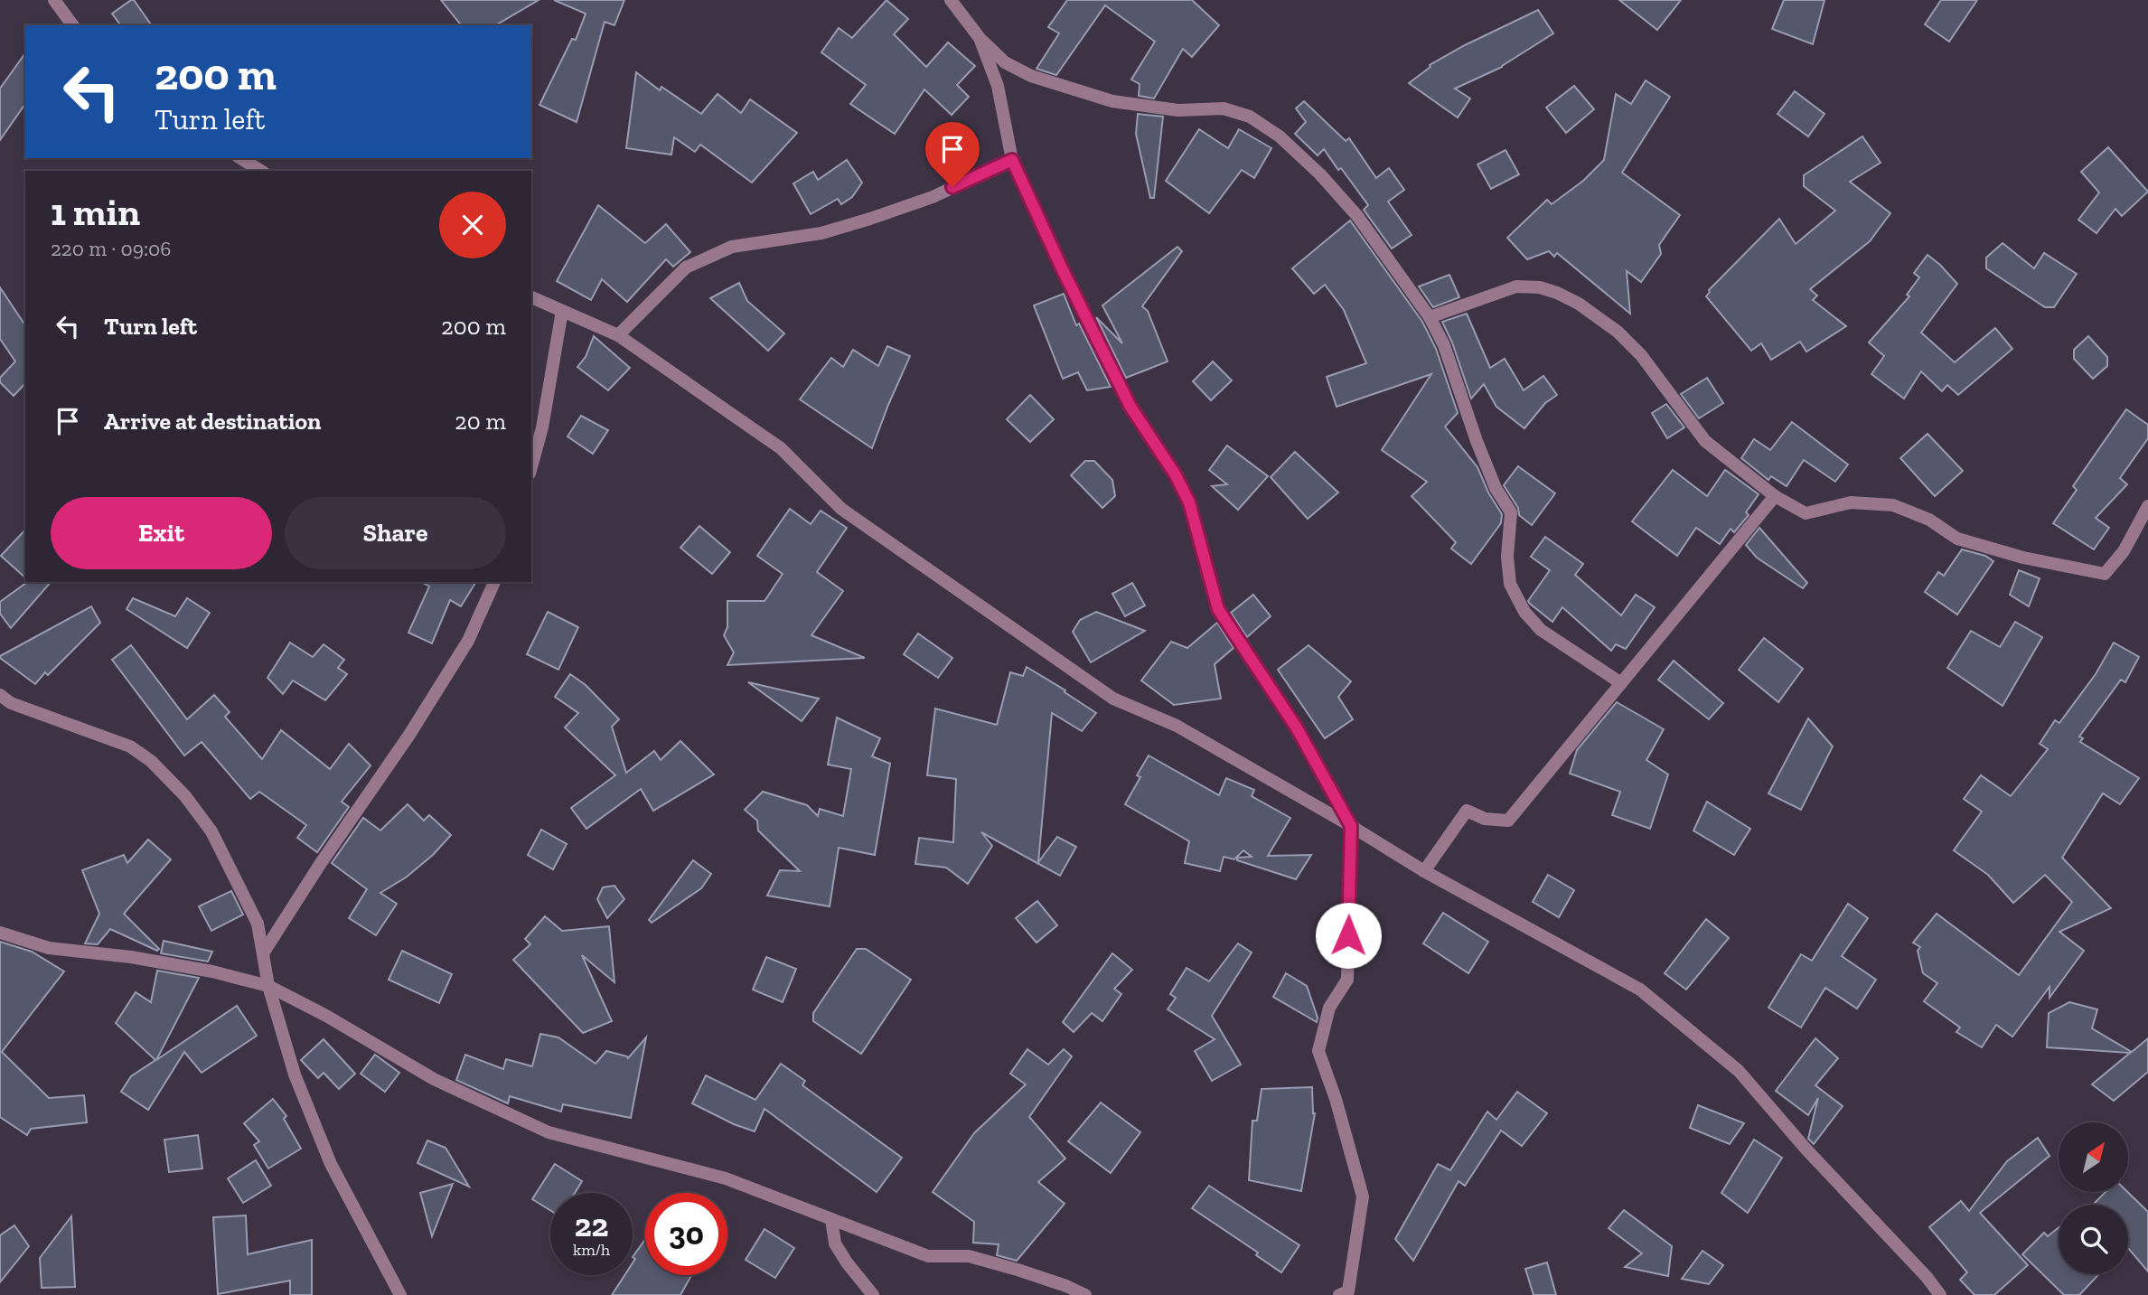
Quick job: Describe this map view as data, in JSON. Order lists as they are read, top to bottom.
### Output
{
  "north": "top right",
  "page": {
    "turn": ["200 m", "Turn left"],
    "heading": ["1 min", "220 m · 09:06"],
    "list": [
      {
        "name": "Turn left",
        "value": "200 m"
      },
      {
        "name": "Arrive at destination",
        "value": "20 m"
      }
    ],
    "buttons": ["Exit", "Share"],
    "speed": "22 km/h",
    "limit": "30"
  }
}
